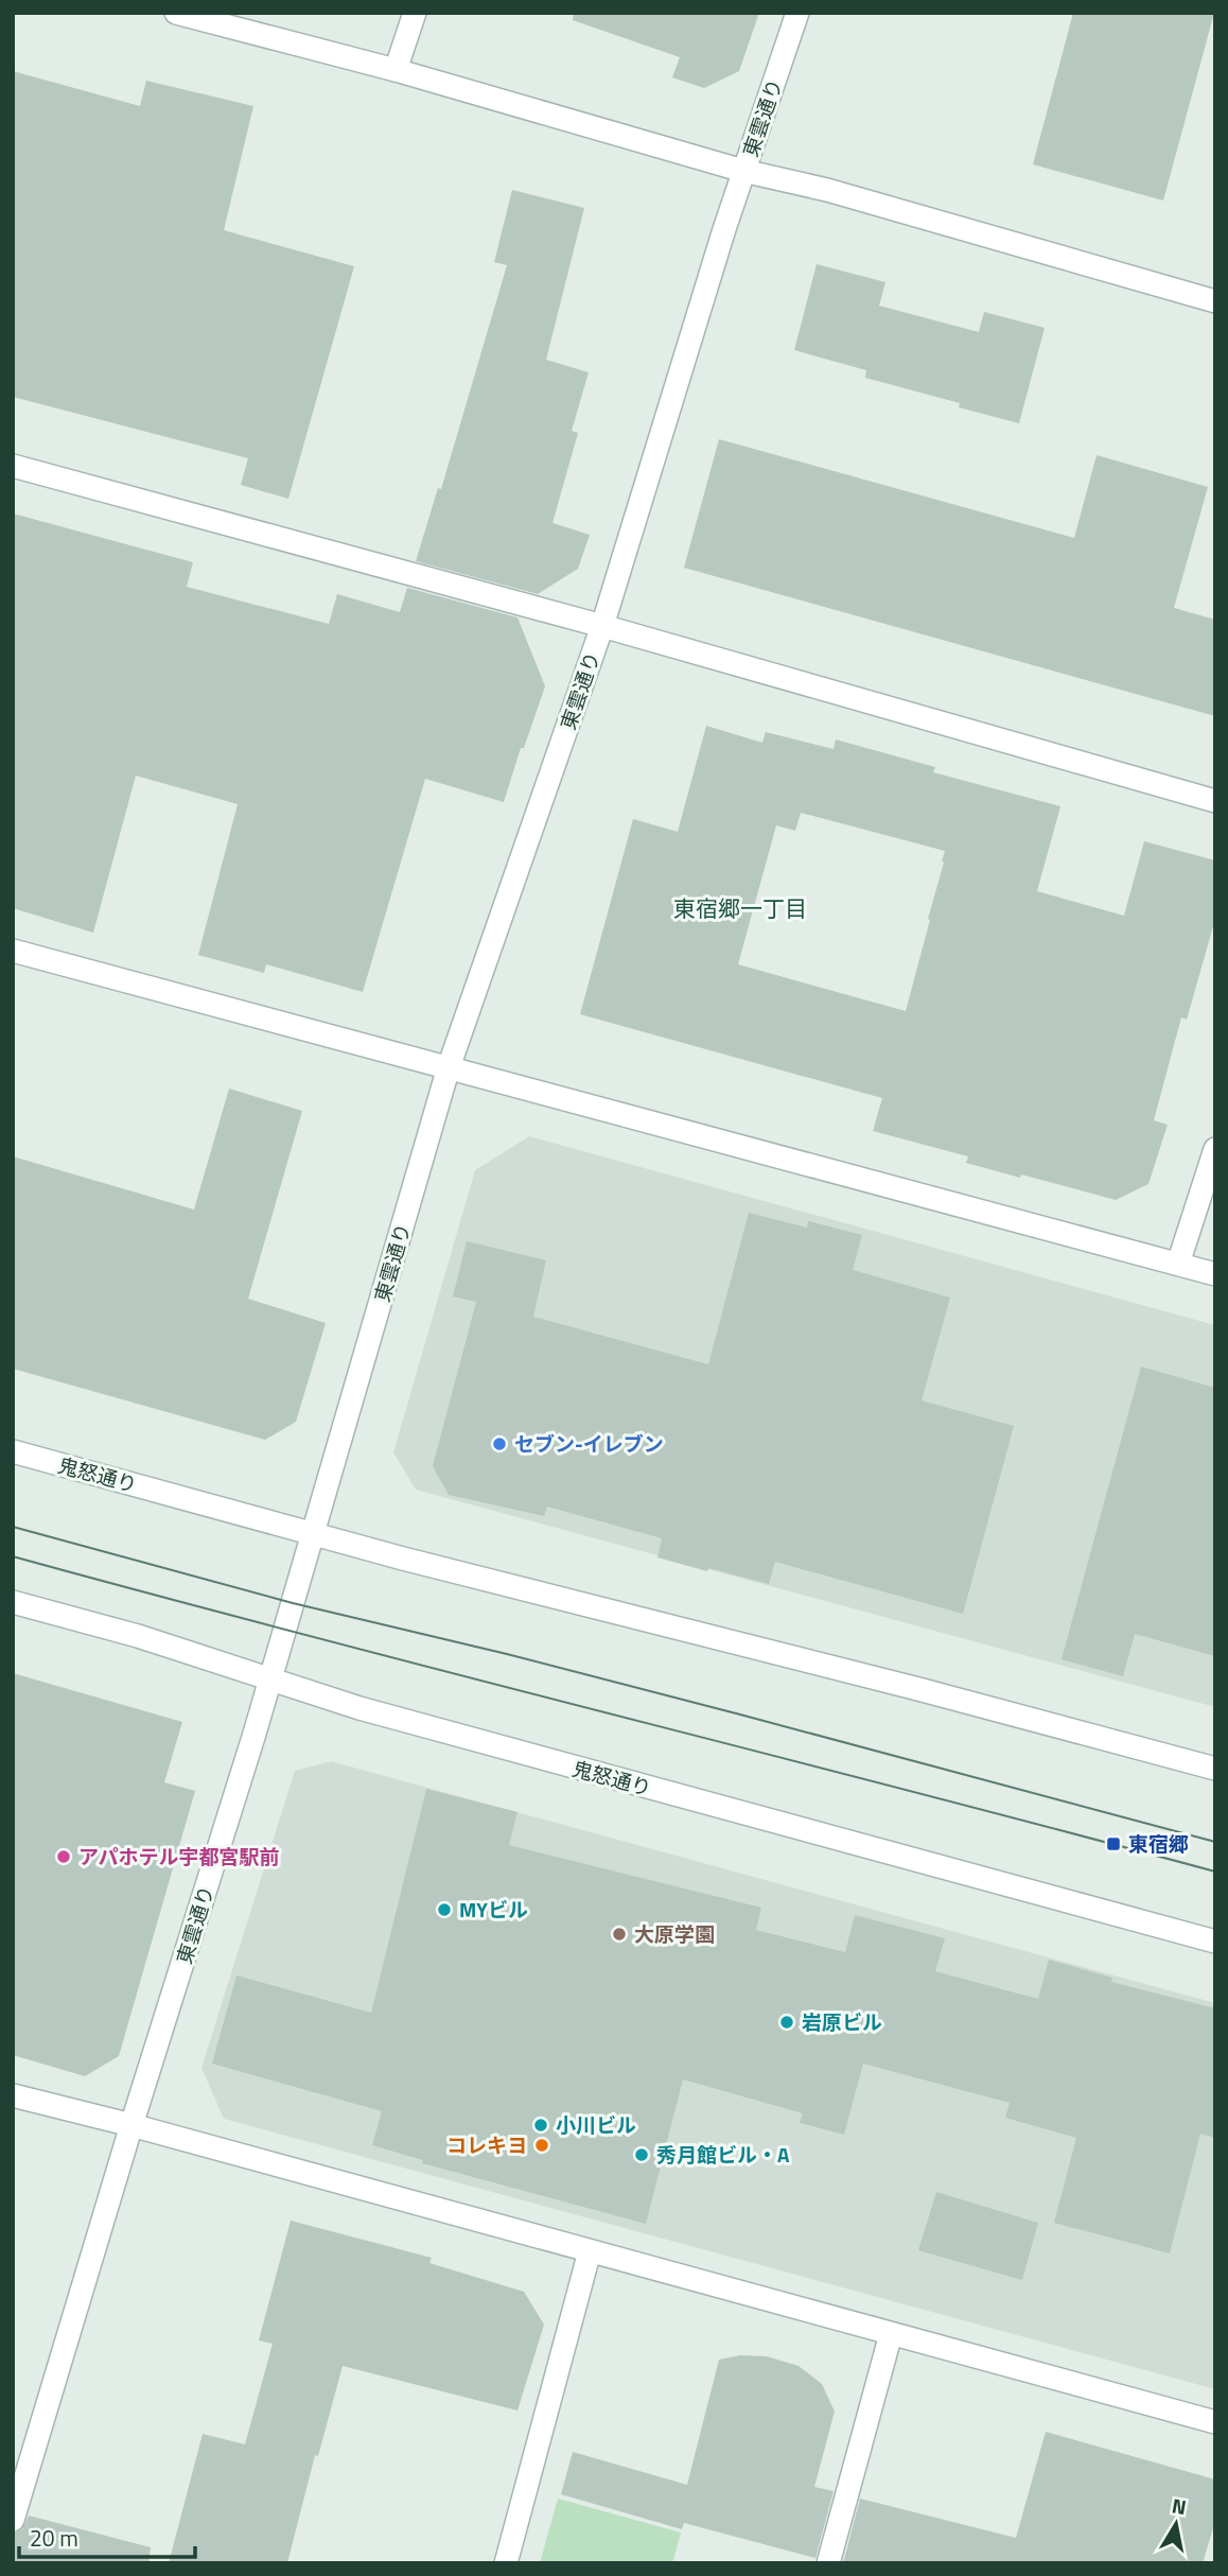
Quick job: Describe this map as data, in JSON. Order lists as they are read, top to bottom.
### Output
{
  "streets": {
    "street": ["東雲通り", "鬼怒通り"]
  },
  "crossings": [
    ["東雲通り", "鬼怒通り"]
  ],
  "districts": ["東宿郷一丁目"],
  "places": {
    "other": [
      "セブン-イレブン",
      "アパホテル宇都宮駅前",
      "MYビル",
      "大原学園",
      "岩原ビル",
      "小川ビル",
      "コレキヨ",
      "秀月館ビル・A"
    ],
    "transit": ["東宿郷"]
  },
  "scale_bar": "20 m",
  "north": "top"
}
